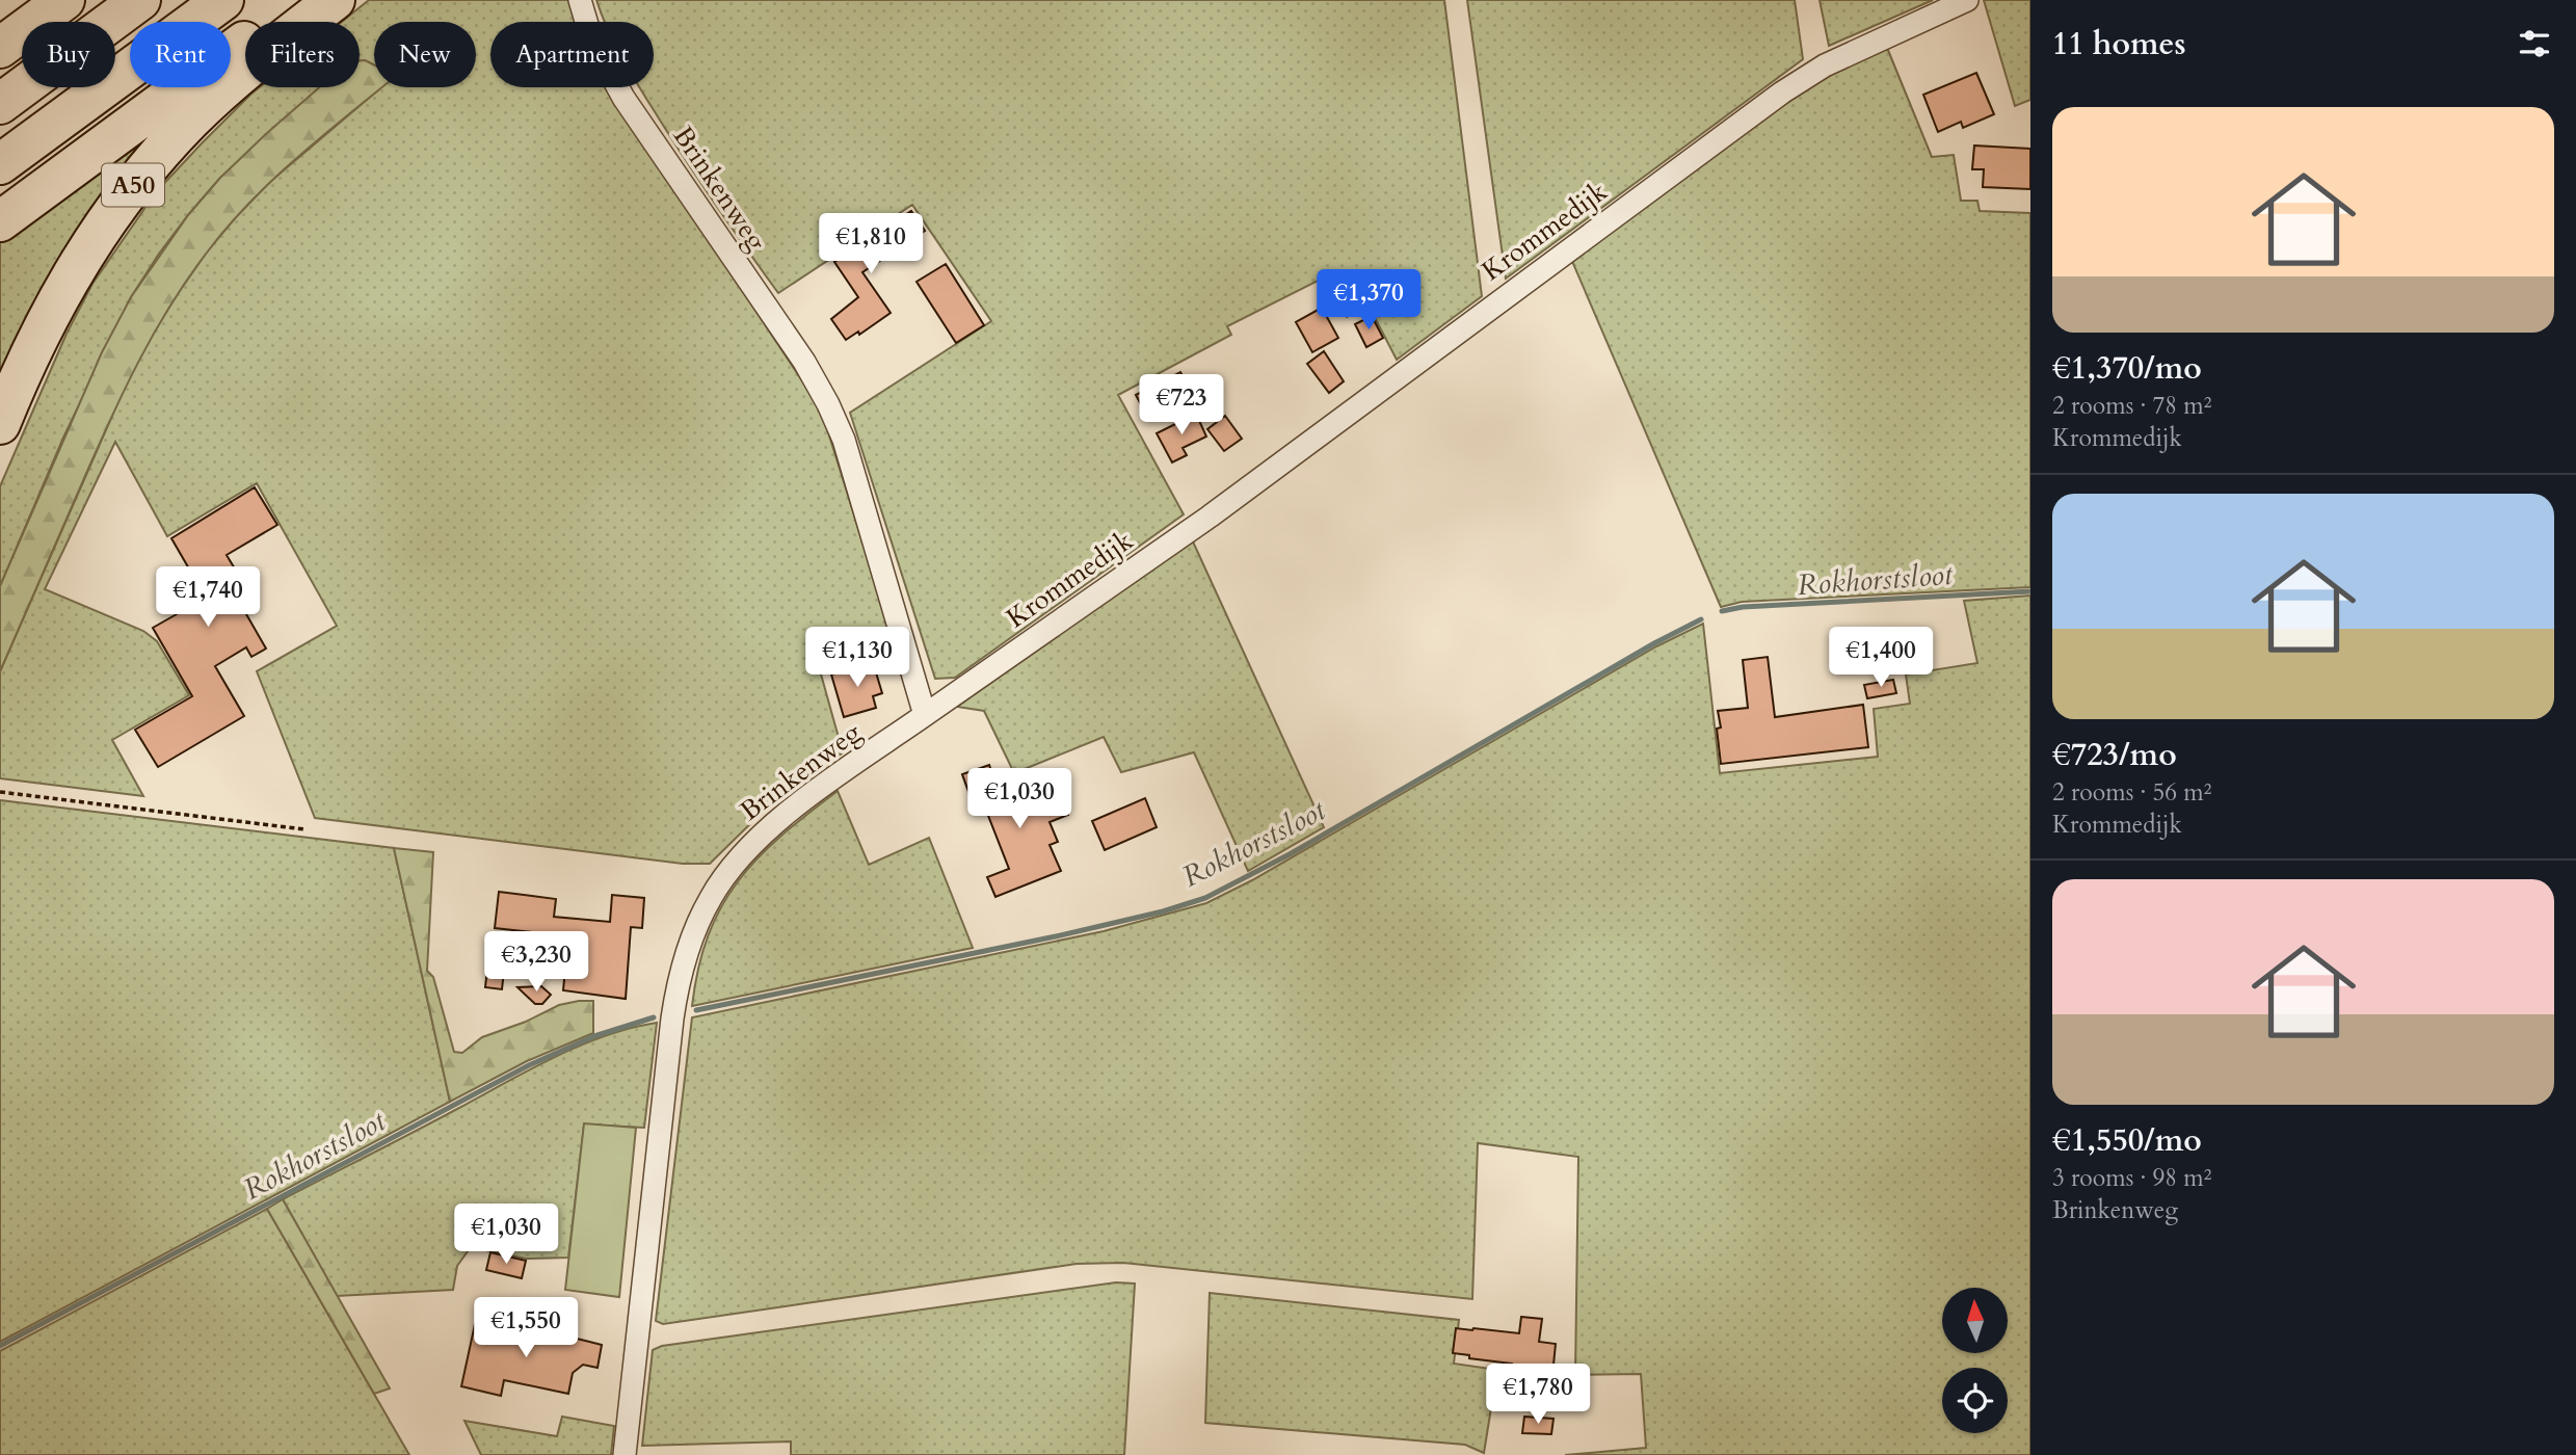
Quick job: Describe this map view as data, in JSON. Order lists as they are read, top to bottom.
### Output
{
  "streets": {
    "highway": ["A50"],
    "street": ["Brinkenweg", "Krommedijk"]
  },
  "crossings": [
    ["Brinkenweg", "Krommedijk"]
  ],
  "water": ["Rokhorstsloot"],
  "north": "top",
  "page": {
    "heading": "11 homes",
    "chip": [
      "Buy",
      "Rent",
      "Filters",
      "New",
      "Apartment"
    ],
    "list": [
      {
        "name": "€1,370/mo",
        "note": "2 rooms · 78 m² · Krommedijk"
      },
      {
        "name": "€723/mo",
        "note": "2 rooms · 56 m² · Krommedijk"
      },
      {
        "name": "€1,550/mo",
        "note": "3 rooms · 98 m² · Brinkenweg"
      }
    ],
    "price": [
      "€1,810",
      "€1,370",
      "€723",
      "€1,740",
      "€1,130",
      "€1,400",
      "€1,030",
      "€3,230",
      "€1,030",
      "€1,550",
      "€1,780"
    ]
  }
}
